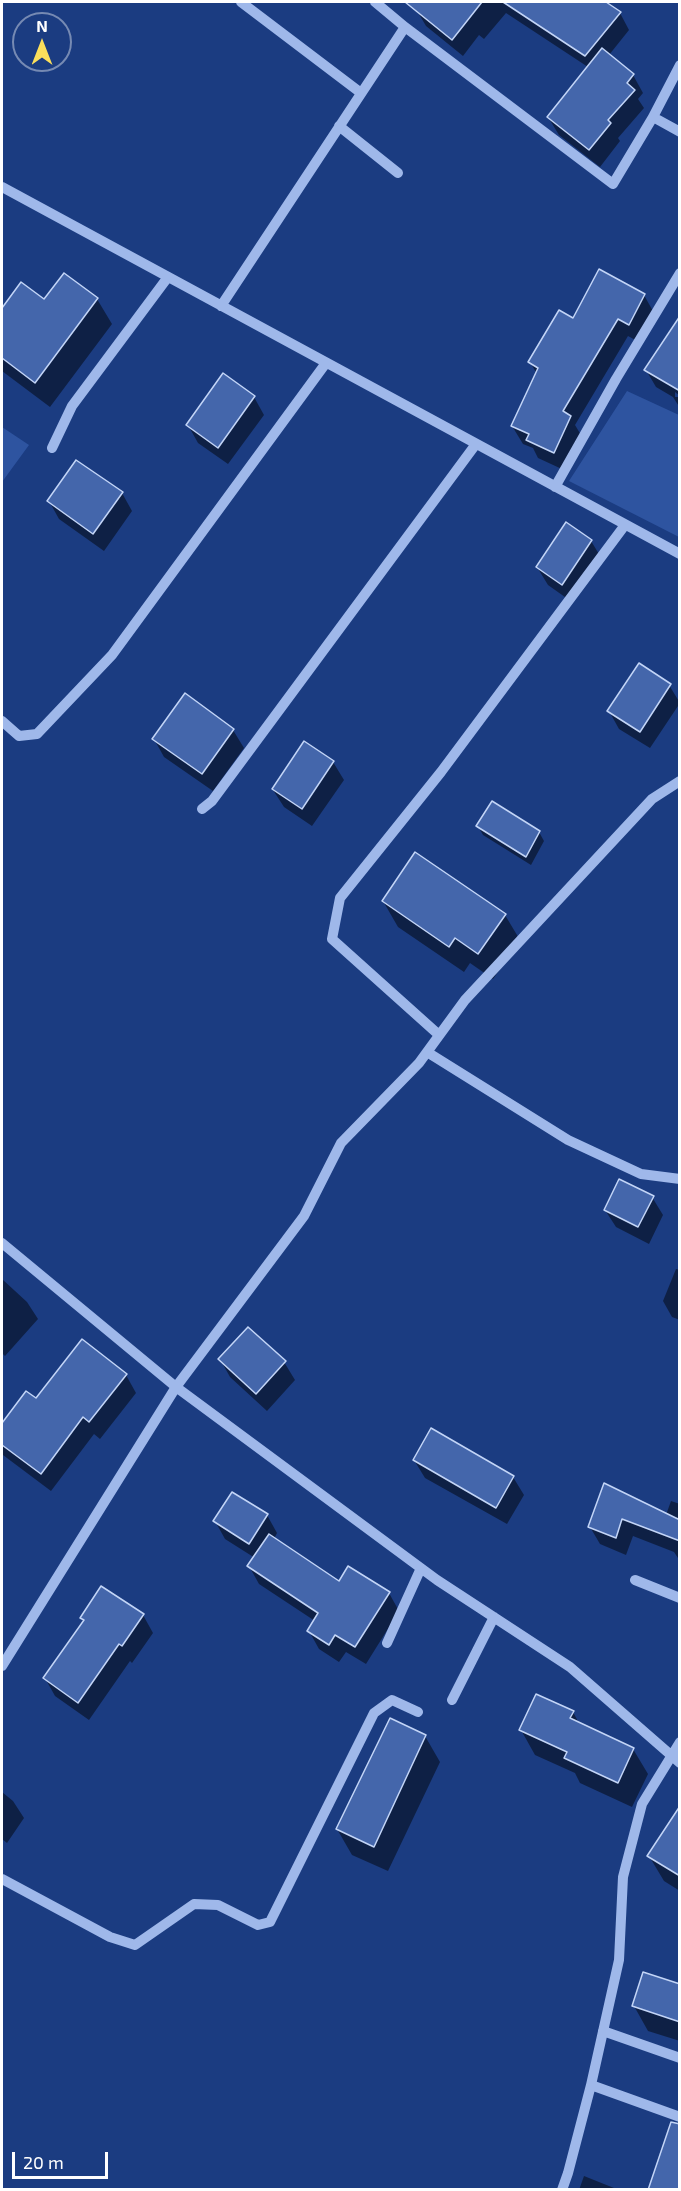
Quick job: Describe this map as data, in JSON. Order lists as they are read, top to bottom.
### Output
{
  "scale_bar": "20 m",
  "north": "top"
}
